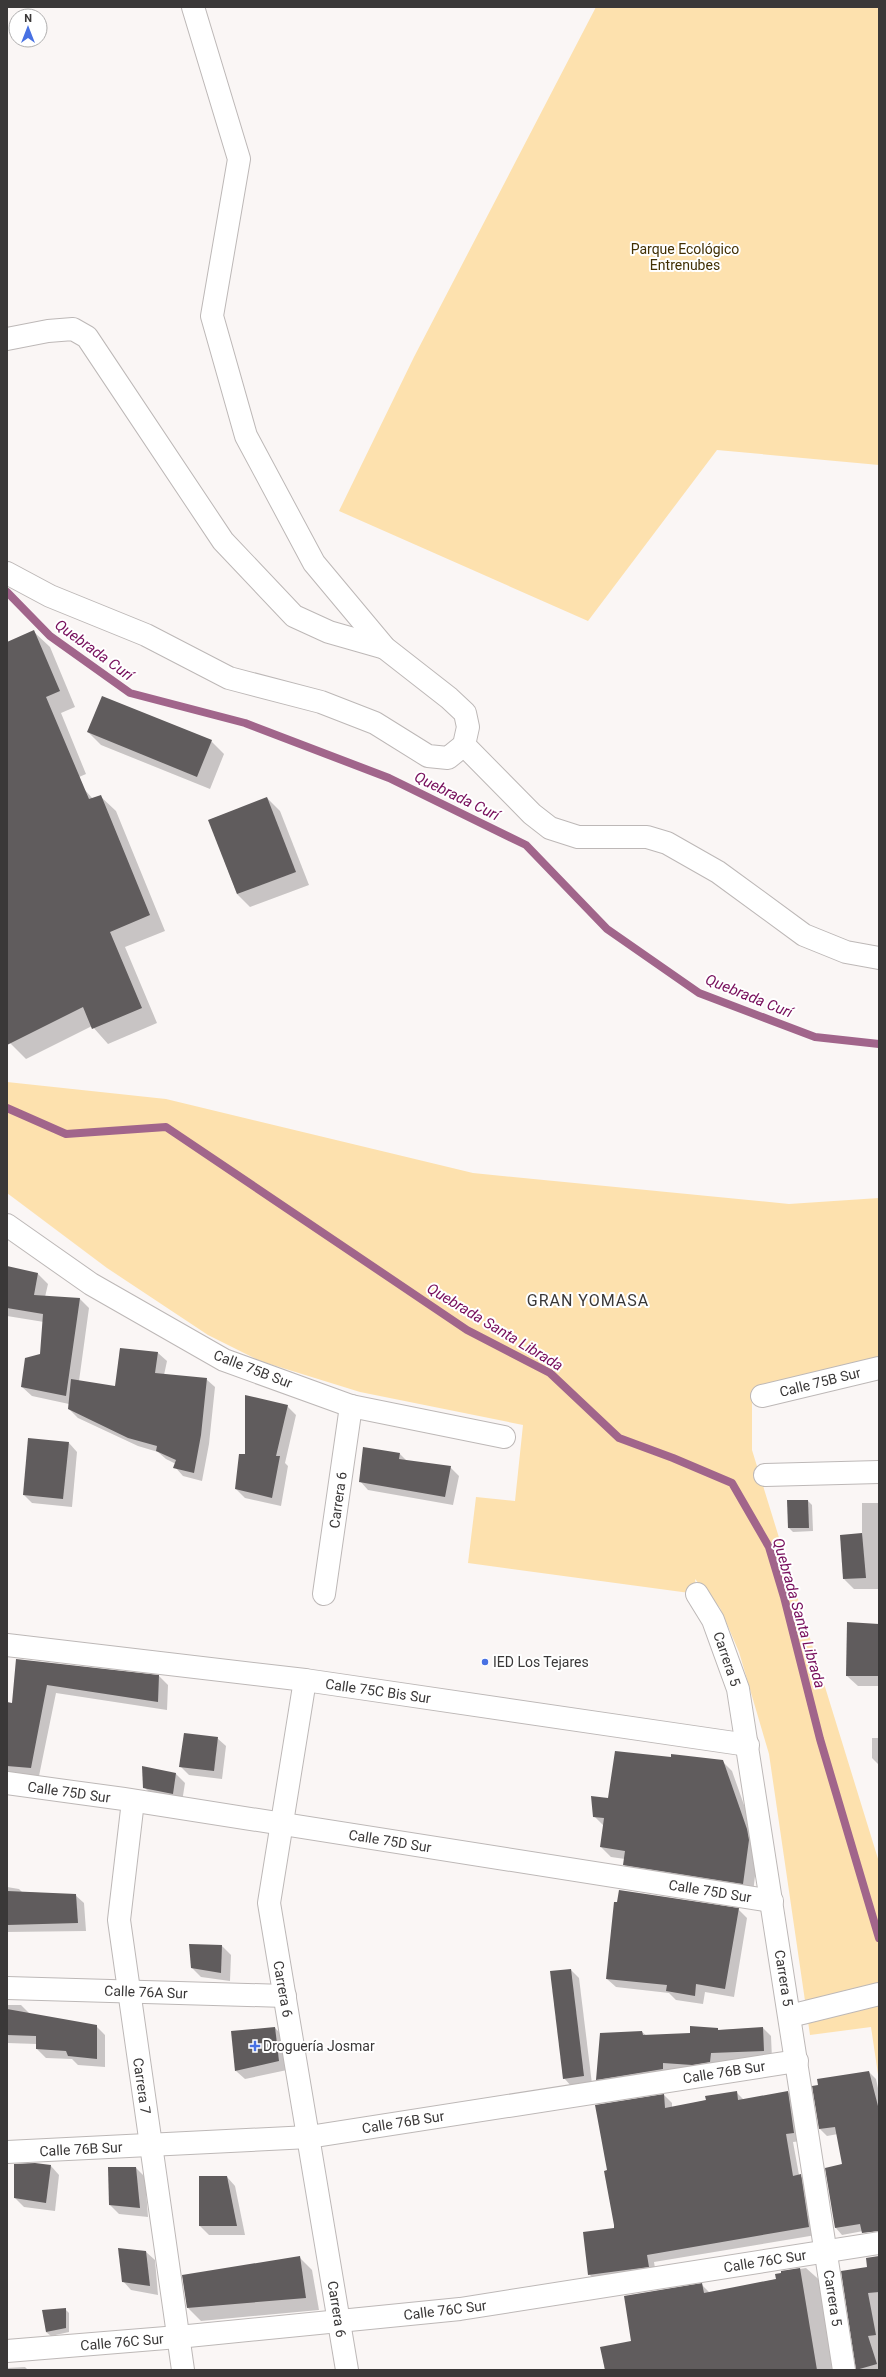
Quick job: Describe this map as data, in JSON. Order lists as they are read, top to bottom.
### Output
{
  "streets": {
    "street": [
      "Calle 75B Sur",
      "Carrera 6",
      "Carrera 5",
      "Calle 75C Bis Sur",
      "Calle 75D Sur",
      "Calle 76A Sur",
      "Calle 76B Sur",
      "Carrera 7",
      "Calle 76C Sur"
    ]
  },
  "crossings": [
    ["Calle 75B Sur", "Carrera 6"],
    ["Carrera 6", "Calle 75C Bis Sur"],
    ["Carrera 6", "Calle 75D Sur"],
    ["Carrera 6", "Calle 76A Sur"],
    ["Carrera 6", "Calle 76B Sur"],
    ["Carrera 6", "Calle 76C Sur"],
    ["Carrera 5", "Calle 75C Bis Sur"],
    ["Carrera 5", "Calle 75D Sur"],
    ["Carrera 5", "Calle 76B Sur"],
    ["Carrera 5", "Calle 76C Sur"],
    ["Calle 75D Sur", "Carrera 7"],
    ["Calle 76A Sur", "Carrera 7"],
    ["Calle 76B Sur", "Carrera 7"],
    ["Carrera 7", "Calle 76C Sur"]
  ],
  "districts": ["GRAN YOMASA"],
  "water": ["Quebrada Curí", "Quebrada Santa Librada"],
  "parks": ["Parque Ecológico Entrenubes"],
  "places": {
    "other": ["IED Los Tejares"],
    "health": ["Droguería Josmar"]
  },
  "north": "top"
}
